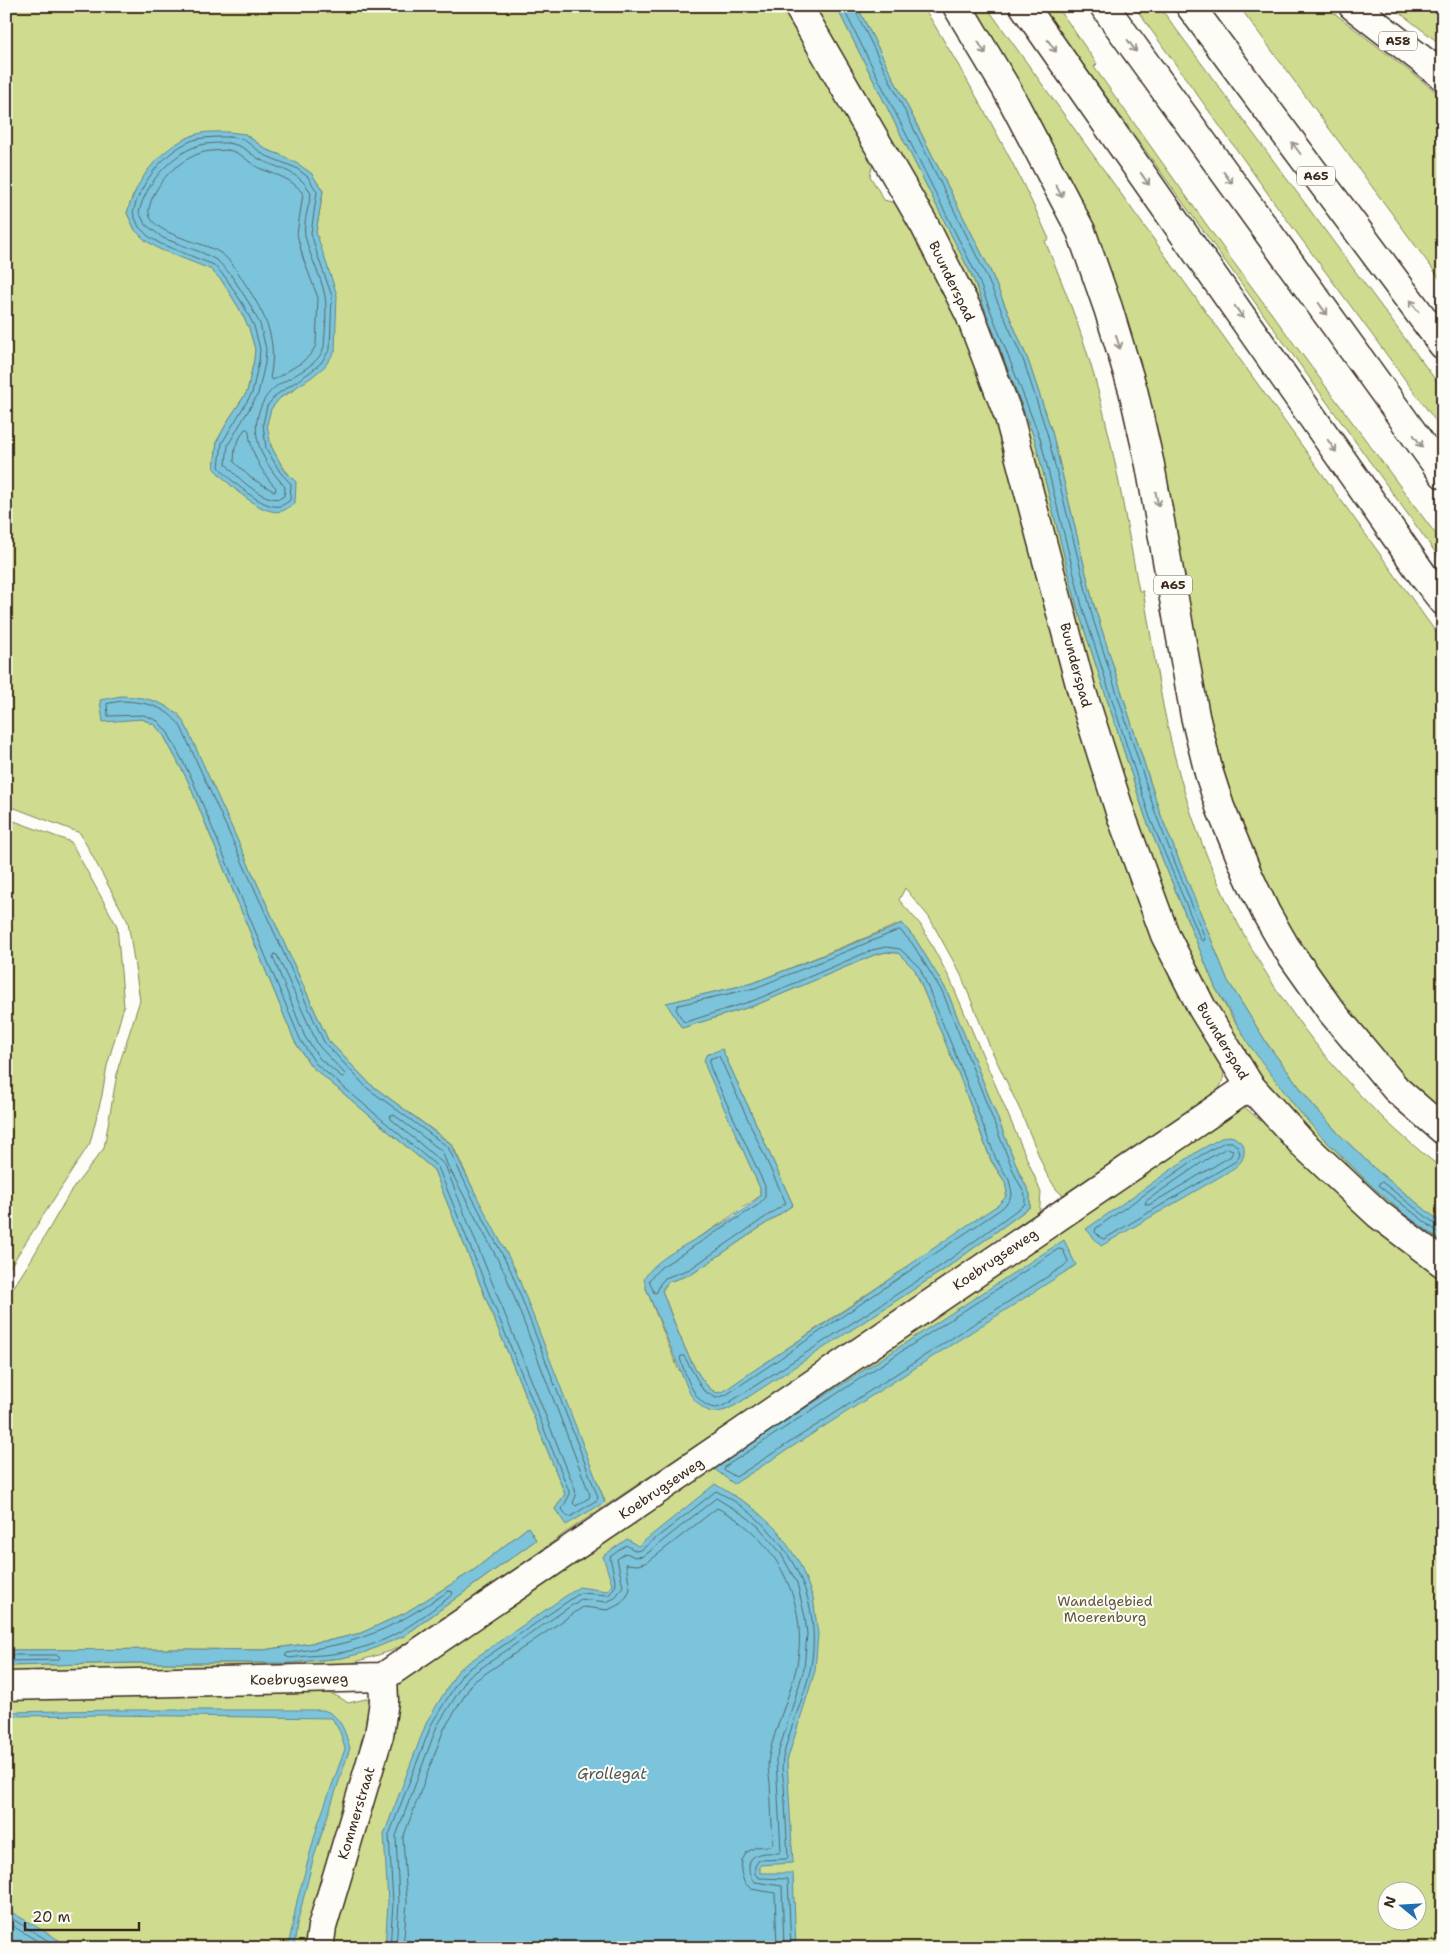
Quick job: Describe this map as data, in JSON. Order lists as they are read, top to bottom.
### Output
{
  "streets": {
    "main road": [
      "A58",
      "A65",
      "Buunderspad",
      "Koebrugseweg",
      "Kommerstraat"
    ]
  },
  "crossings": [
    ["Buunderspad", "Koebrugseweg"],
    ["Koebrugseweg", "Kommerstraat"]
  ],
  "water": ["Grollegat"],
  "parks": ["Wandelgebied Moerenburg"],
  "scale_bar": "20 m",
  "north": "left"
}
